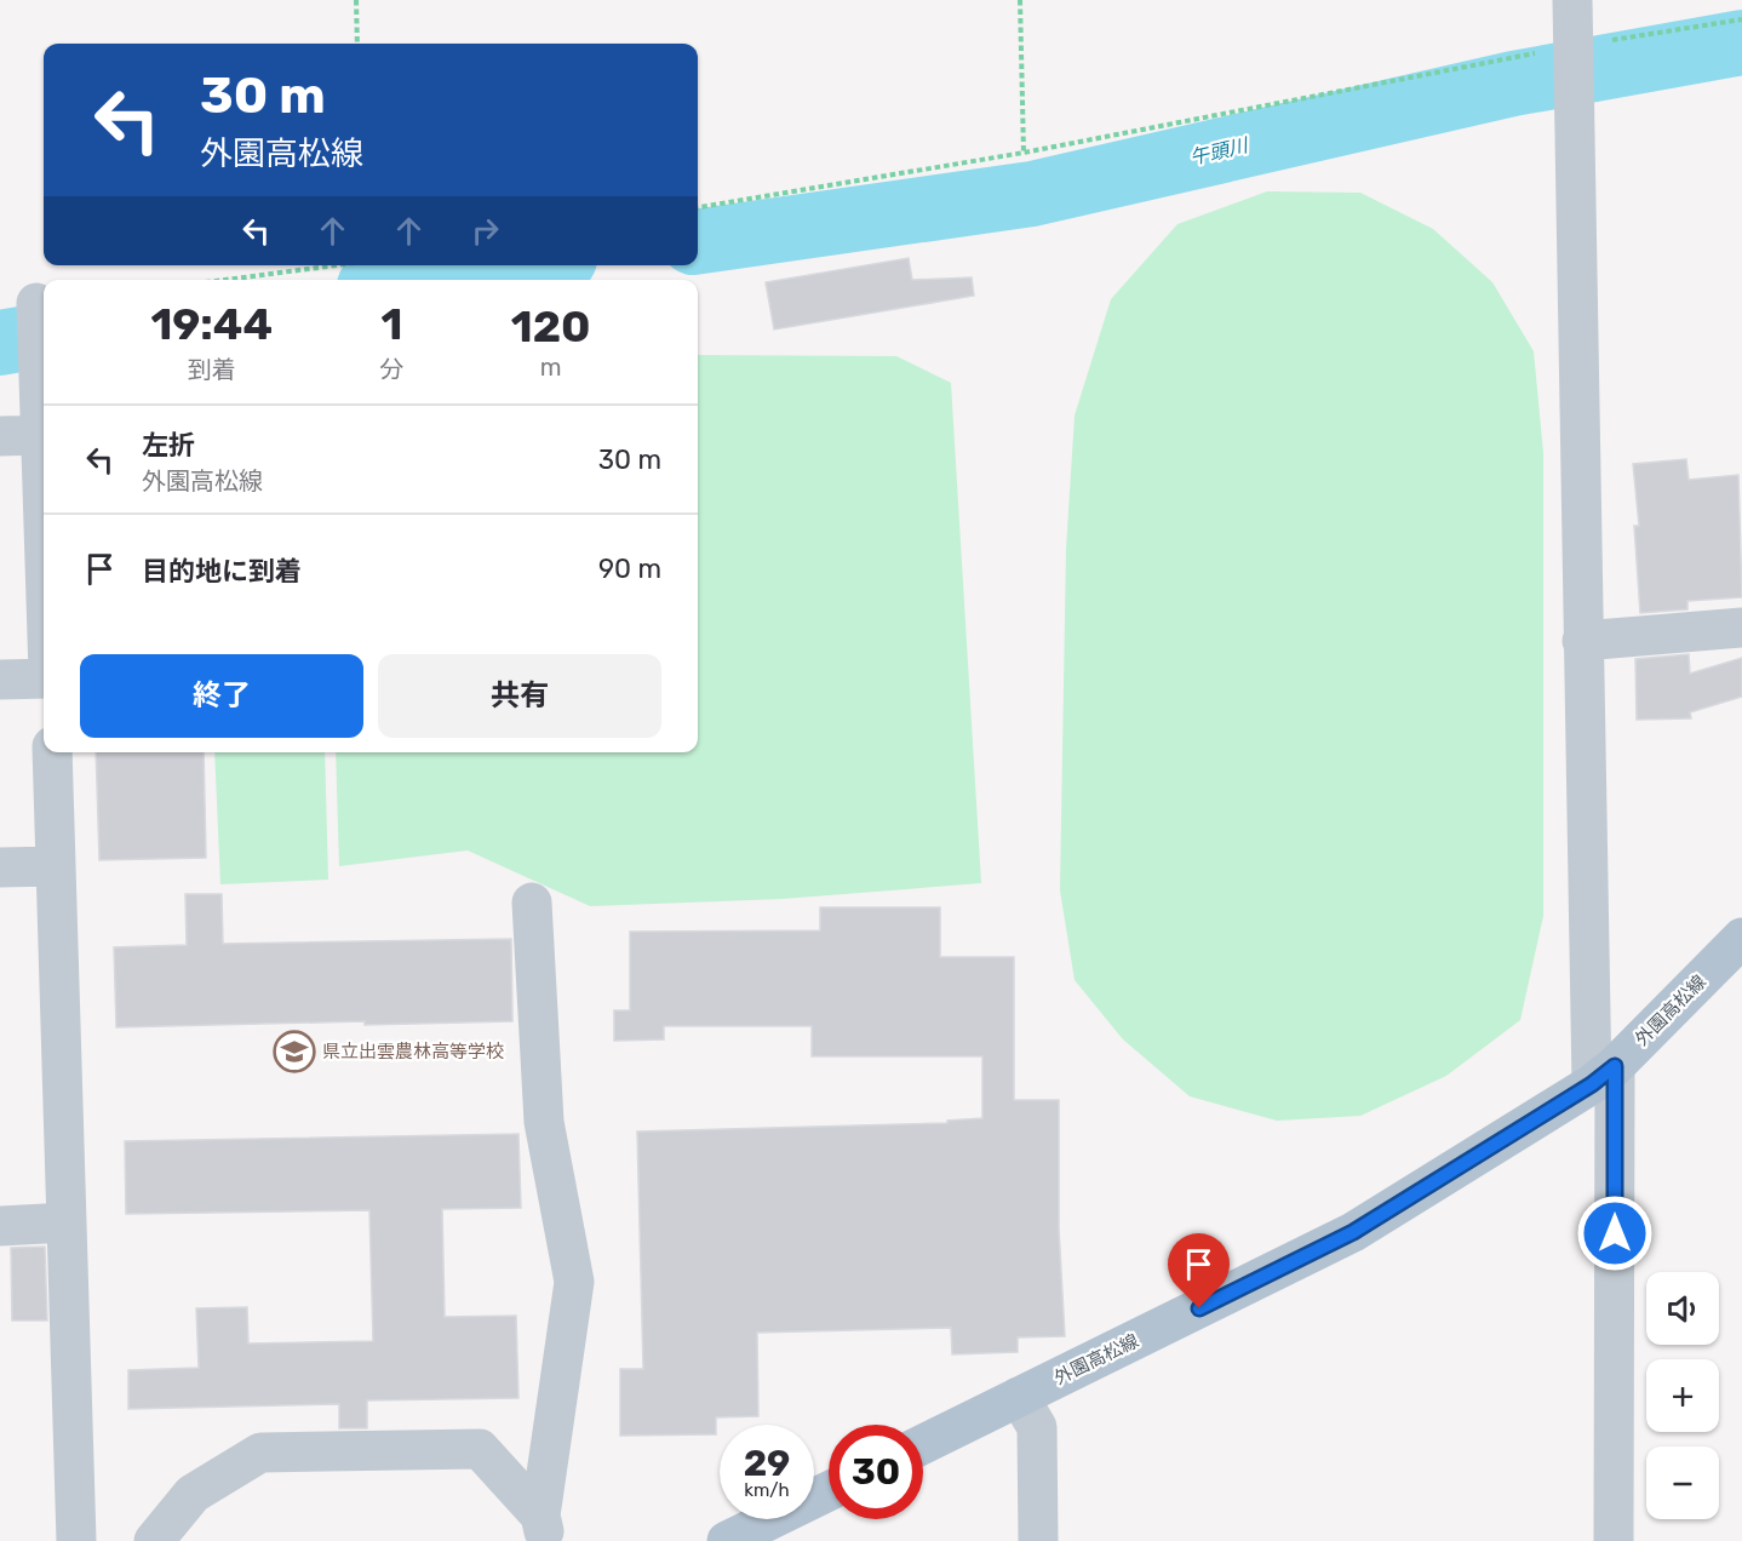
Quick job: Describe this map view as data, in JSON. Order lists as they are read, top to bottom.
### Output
{
  "streets": {
    "main road": ["外園高松線"]
  },
  "water": ["午頭川"],
  "places": {
    "school or university": ["県立出雲農林高等学校"]
  },
  "page": {
    "turn": ["30 m", "外園高松線"],
    "eta": [
      "19:44",
      "到着",
      "1",
      "分",
      "120",
      "m"
    ],
    "list": [
      {
        "name": "左折",
        "note": "外園高松線",
        "value": "30 m"
      },
      {
        "name": "目的地に到着",
        "value": "90 m"
      }
    ],
    "buttons": ["終了", "共有"],
    "map_buttons": ["+", "−"],
    "speed": "29 km/h",
    "limit": "30"
  }
}
